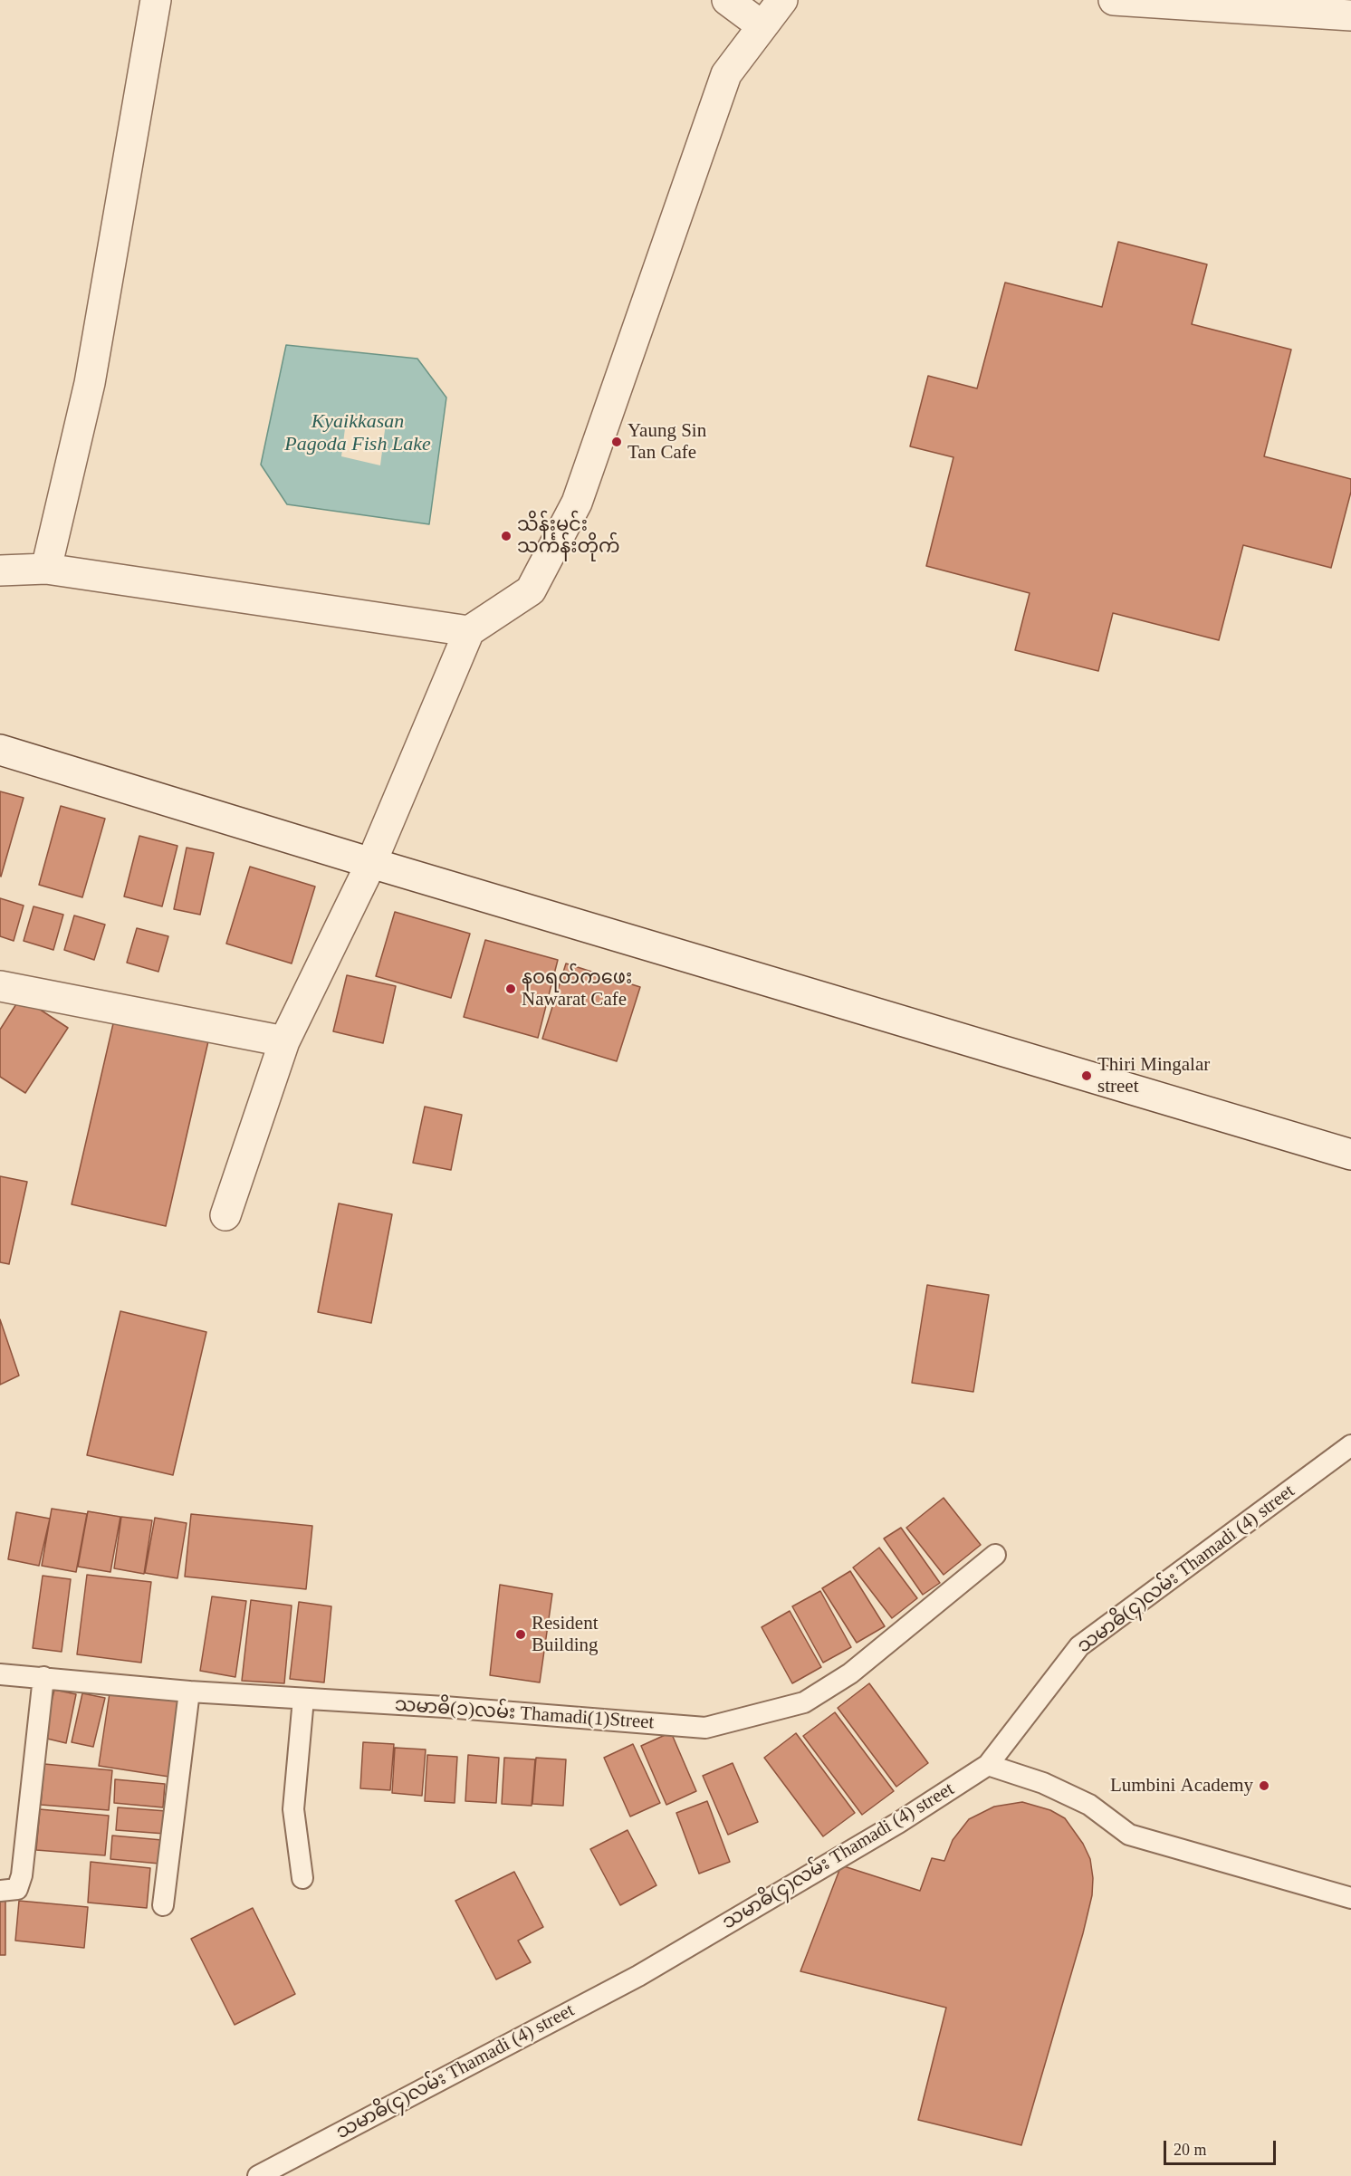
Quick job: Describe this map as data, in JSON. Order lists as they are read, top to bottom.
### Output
{
  "streets": {
    "lane": ["သမာဓိ(၄)လမ်း Thamadi (4) street", "သမာဓိ(၁)လမ်း Thamadi(1)Street"]
  },
  "water": ["Kyaikkasan Pagoda Fish Lake"],
  "places": [
    "Yaung Sin Tan Cafe",
    "သိန်းမင်း သင်္ကန်းတိုက်",
    "နဝရတ်ကဖေး Nawarat Cafe",
    "Thiri Mingalar street",
    "Resident Building",
    "Lumbini Academy"
  ],
  "scale_bar": "20 m"
}
